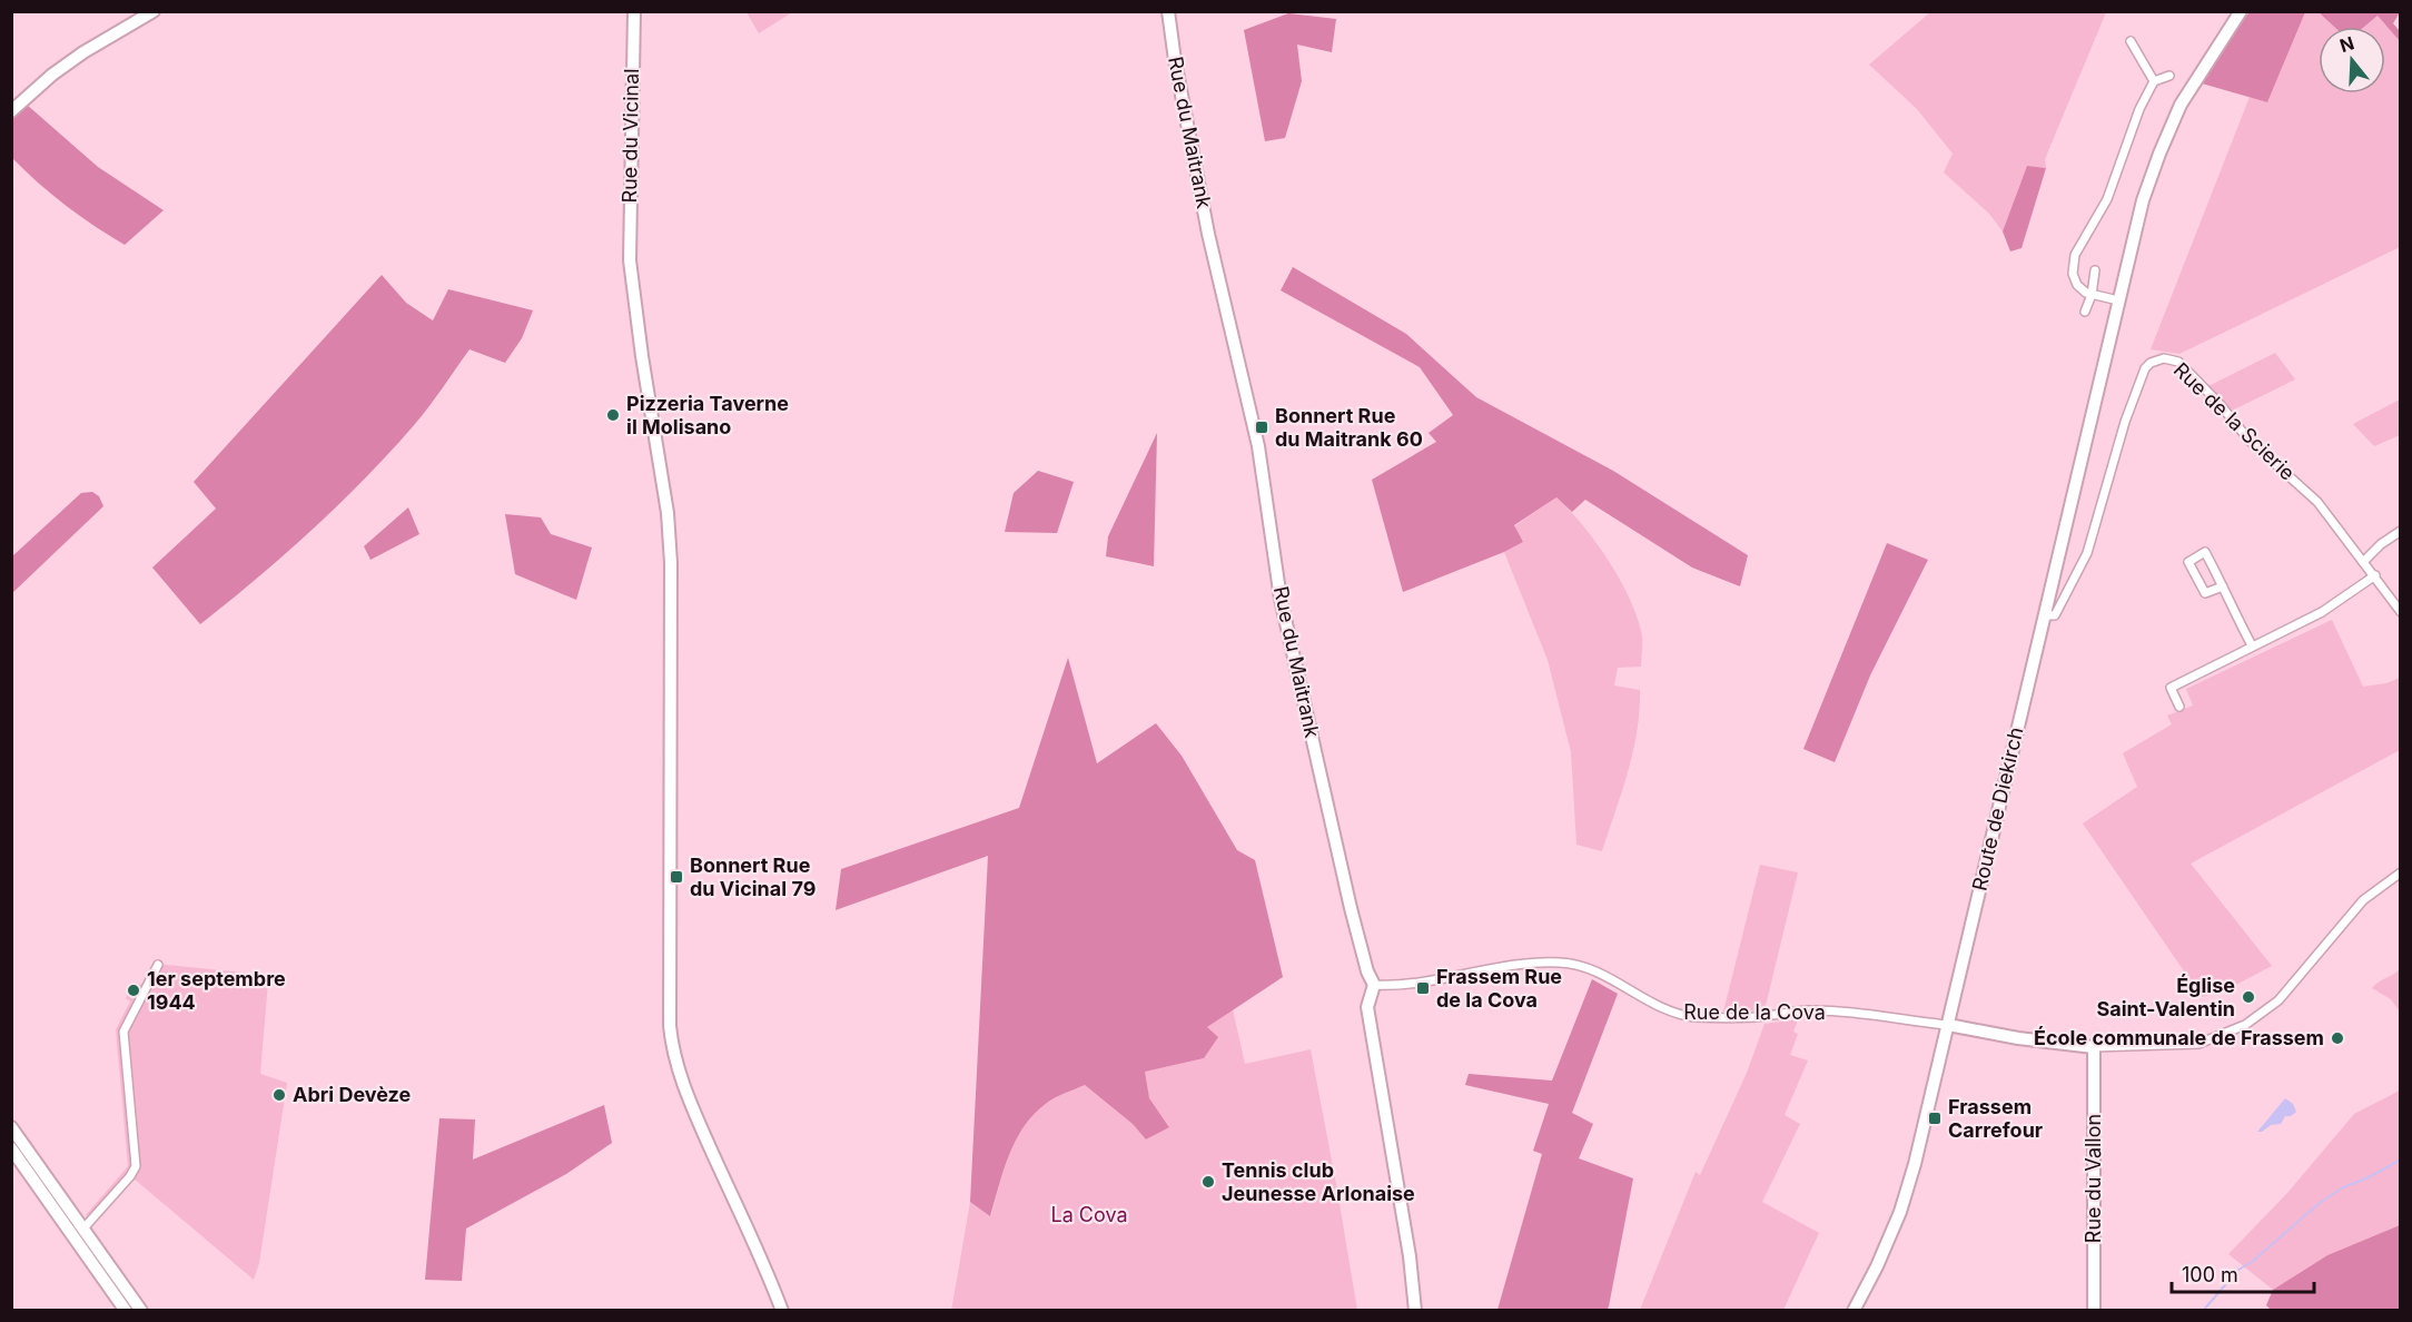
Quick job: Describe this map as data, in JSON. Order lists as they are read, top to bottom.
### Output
{
  "streets": {
    "street": [
      "Rue du Maitrank",
      "Rue du Vicinal",
      "Rue de la Scierie",
      "Route de Diekirch",
      "Rue de la Cova",
      "Rue du Vallon"
    ]
  },
  "crossings": [
    ["Rue du Maitrank", "Rue de la Cova"],
    ["Rue de la Scierie", "Route de Diekirch"],
    ["Route de Diekirch", "Rue de la Cova"]
  ],
  "parks": ["La Cova"],
  "places": {
    "other": [
      "Pizzeria Taverne il Molisano",
      "1er septembre 1944",
      "Église Saint-Valentin",
      "École communale de Frassem",
      "Abri Devèze",
      "Tennis club Jeunesse Arlonaise"
    ],
    "transit": [
      "Bonnert Rue du Maitrank 60",
      "Bonnert Rue du Vicinal 79",
      "Frassem Rue de la Cova",
      "Frassem Carrefour"
    ]
  },
  "scale_bar": "100 m",
  "north": "top"
}
